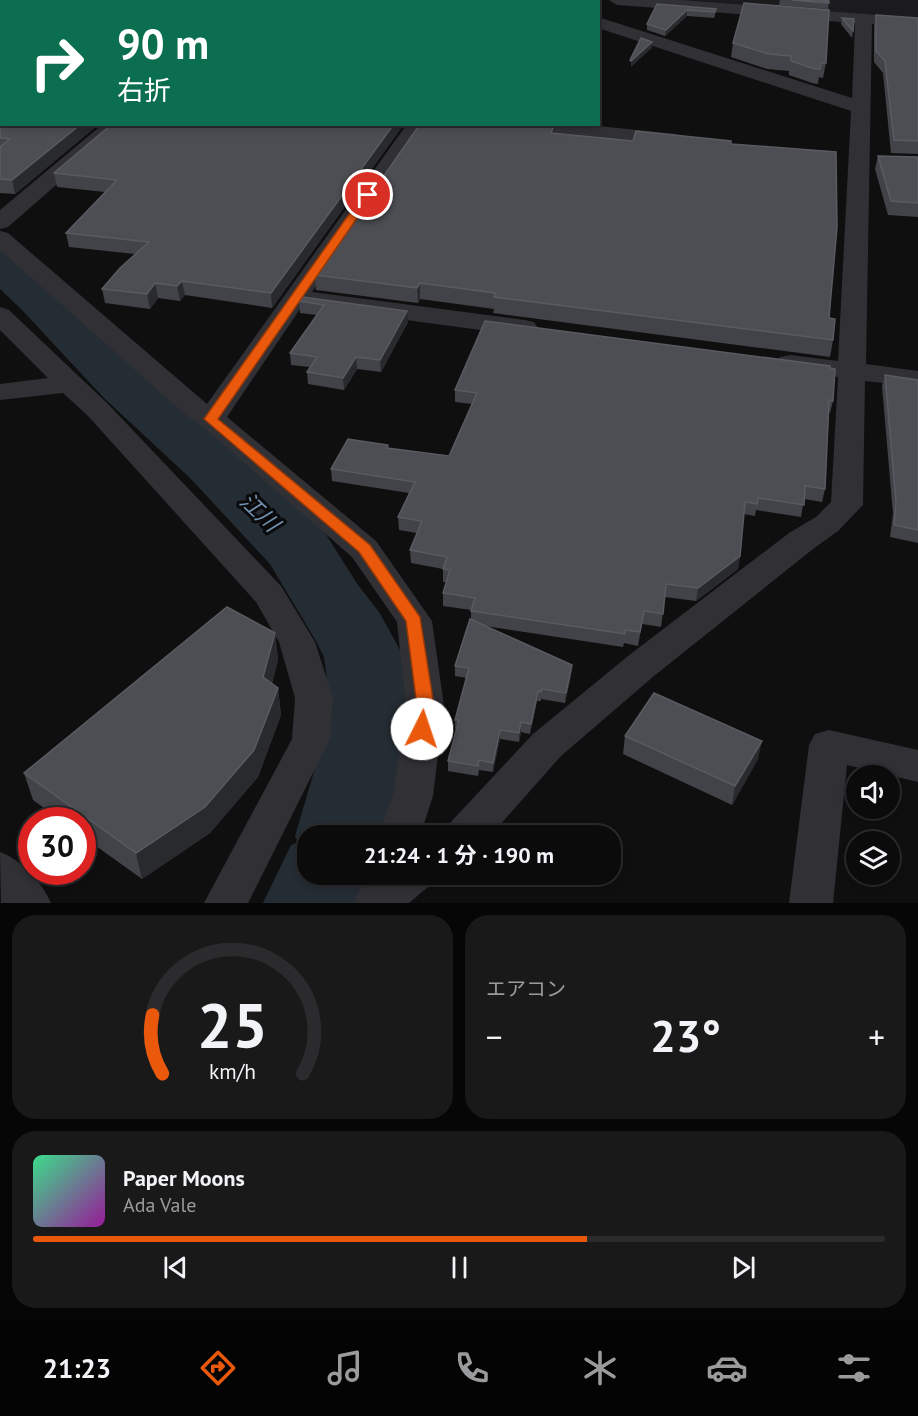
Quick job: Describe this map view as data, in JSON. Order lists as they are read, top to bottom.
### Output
{
  "water": ["江川"],
  "page": {
    "turn": ["90 m", "右折"],
    "limit": "30",
    "trip": "21:24 · 1 分 · 190 m",
    "tile": "エアコン",
    "heat": ["−", "23°", "+"],
    "song": ["Paper Moons", "Ada Vale"],
    "tabs": "21:23",
    "gauge": ["25", "km/h"]
  }
}
